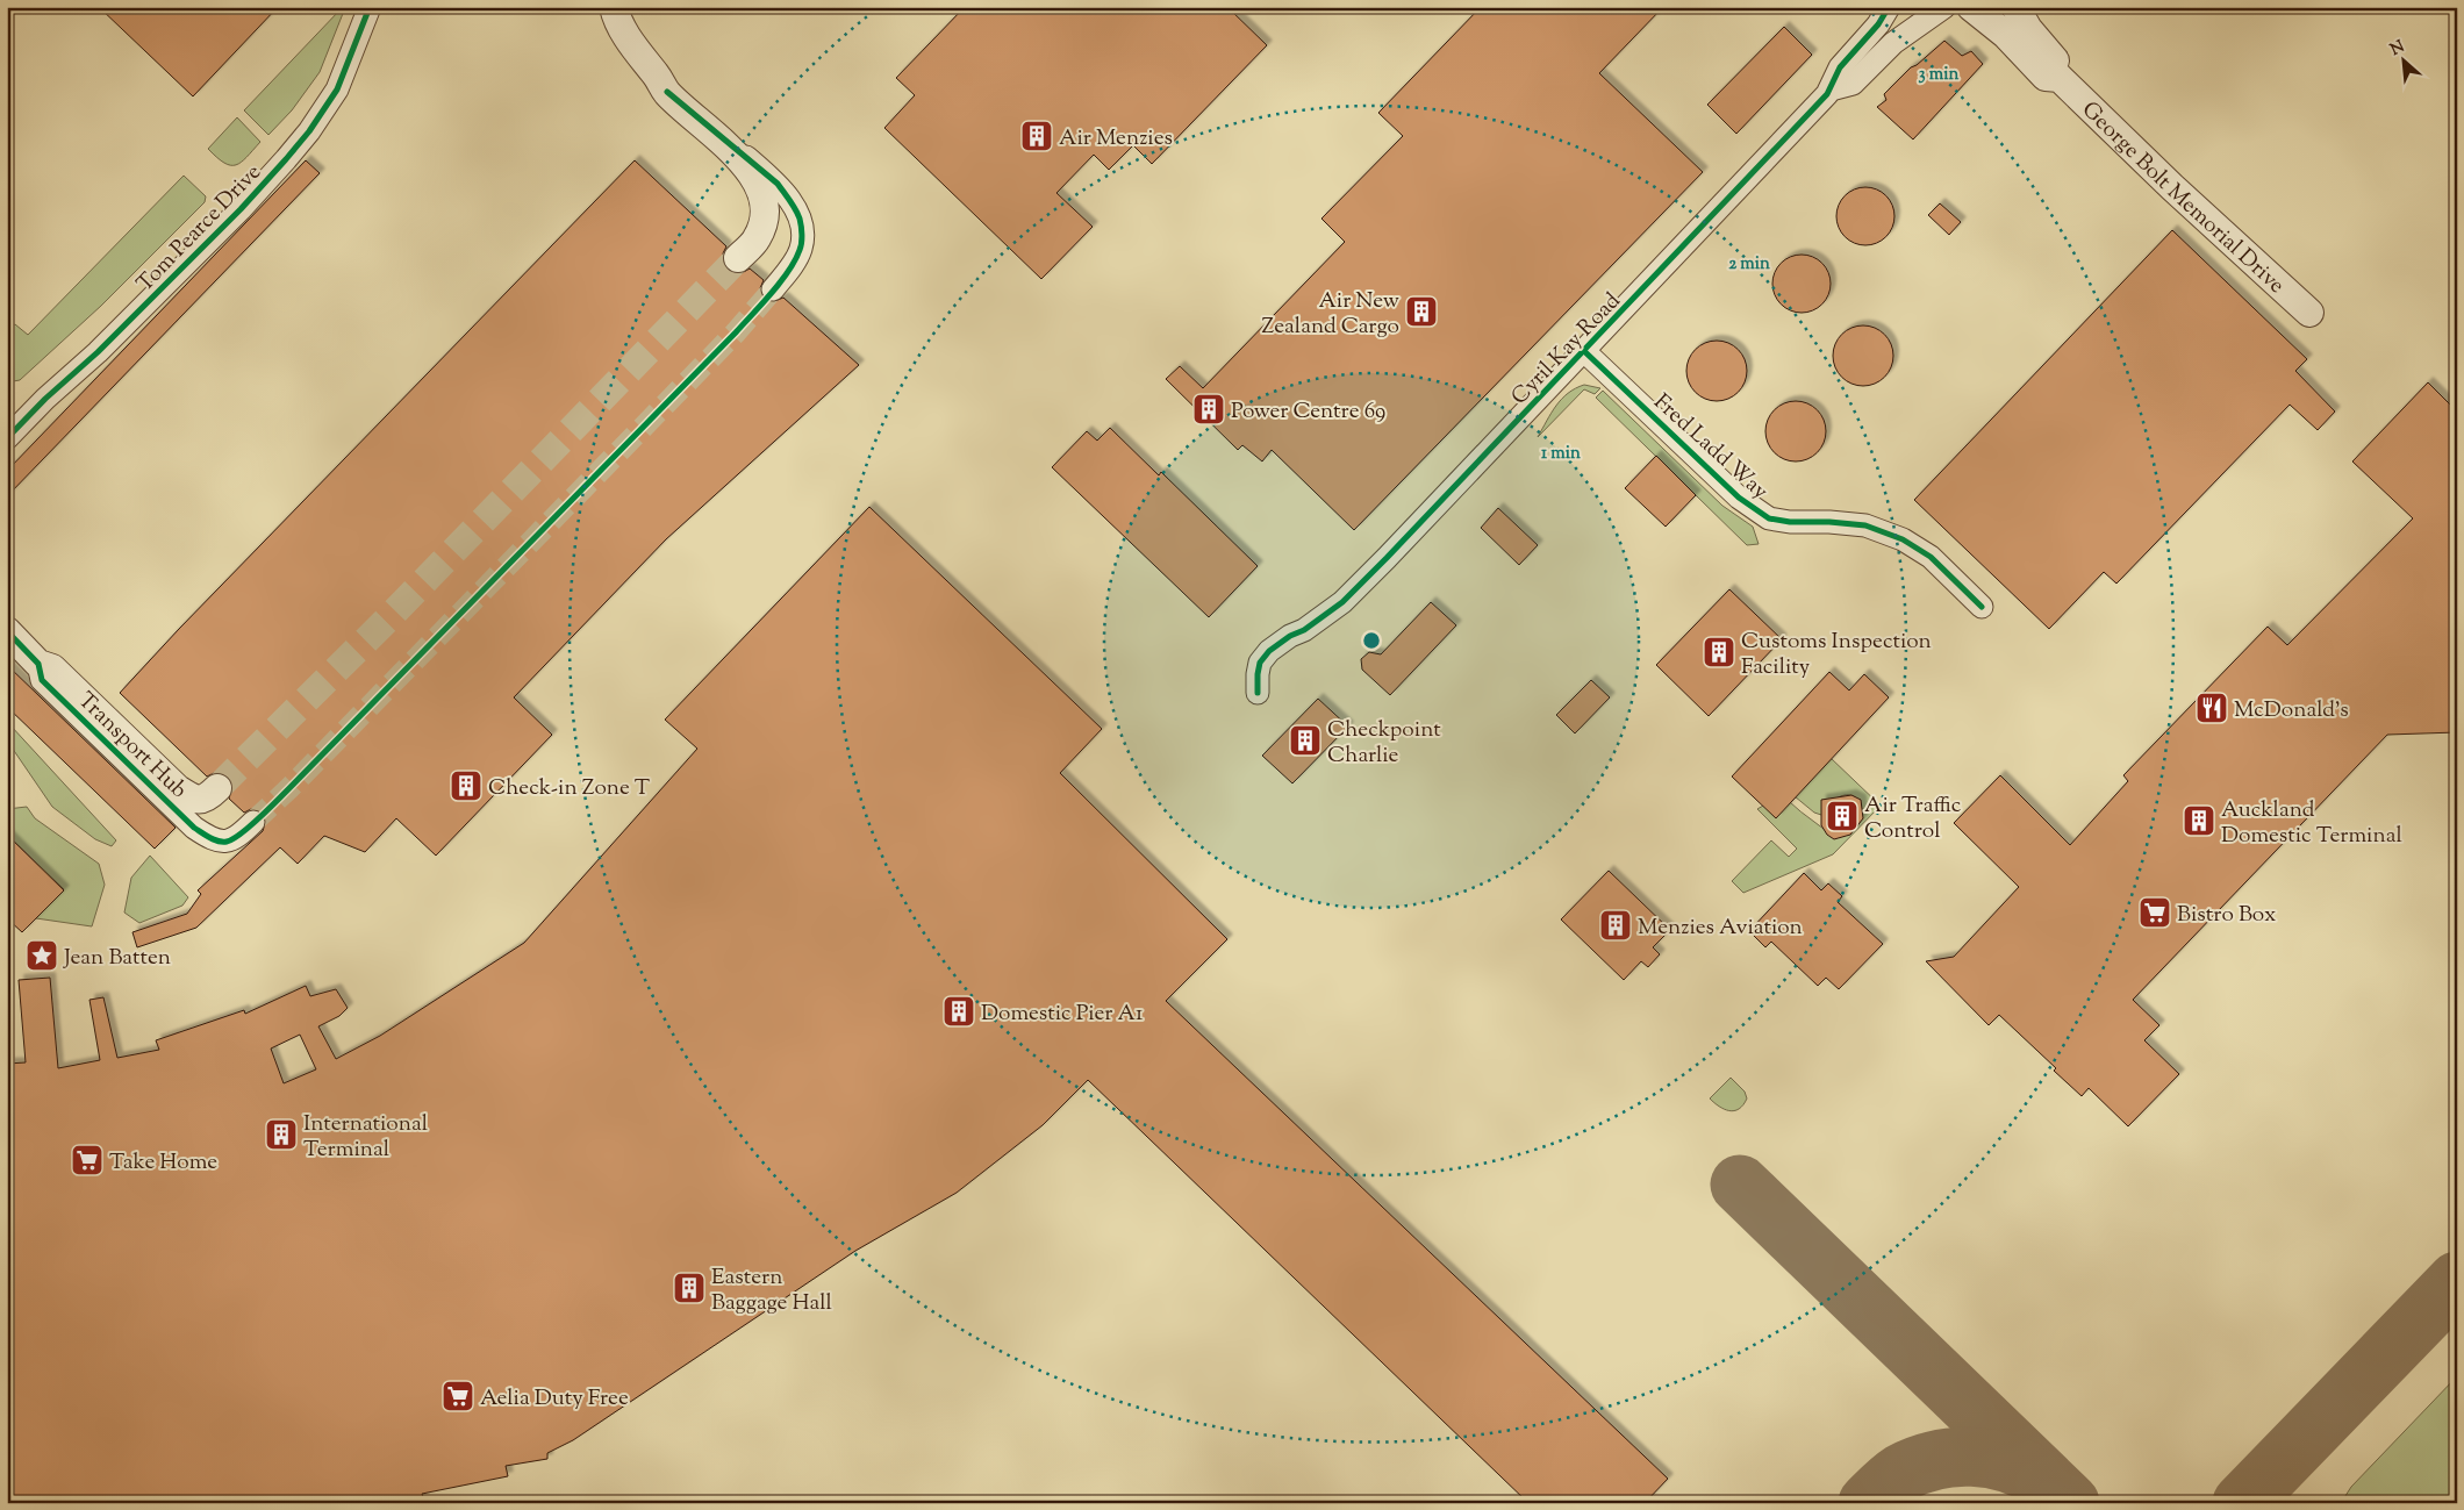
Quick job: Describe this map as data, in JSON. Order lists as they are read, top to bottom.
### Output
{
  "streets": {
    "street": [
      "George Bolt Memorial Drive",
      "Tom Pearce Drive",
      "Cyril Kay Road",
      "Fred Ladd Way",
      "Transport Hub"
    ]
  },
  "crossings": [
    ["Cyril Kay Road", "Fred Ladd Way"]
  ],
  "places": {
    "building": [
      "Air Menzies",
      "Air New Zealand Cargo",
      "Power Centre 69",
      "Customs Inspection Facility",
      "Checkpoint Charlie",
      "Check-in Zone T",
      "Air Traffic Control",
      "Auckland Domestic Terminal",
      "Menzies Aviation",
      "Domestic Pier A1",
      "International Terminal",
      "Eastern Baggage Hall"
    ],
    "restaurant": ["McDonald's"],
    "supermarket": ["Bistro Box", "Take Home", "Aelia Duty Free"],
    "place": ["Jean Batten"]
  },
  "north": "top left",
  "rings": ["3 min", "2 min", "1 min"]
}
